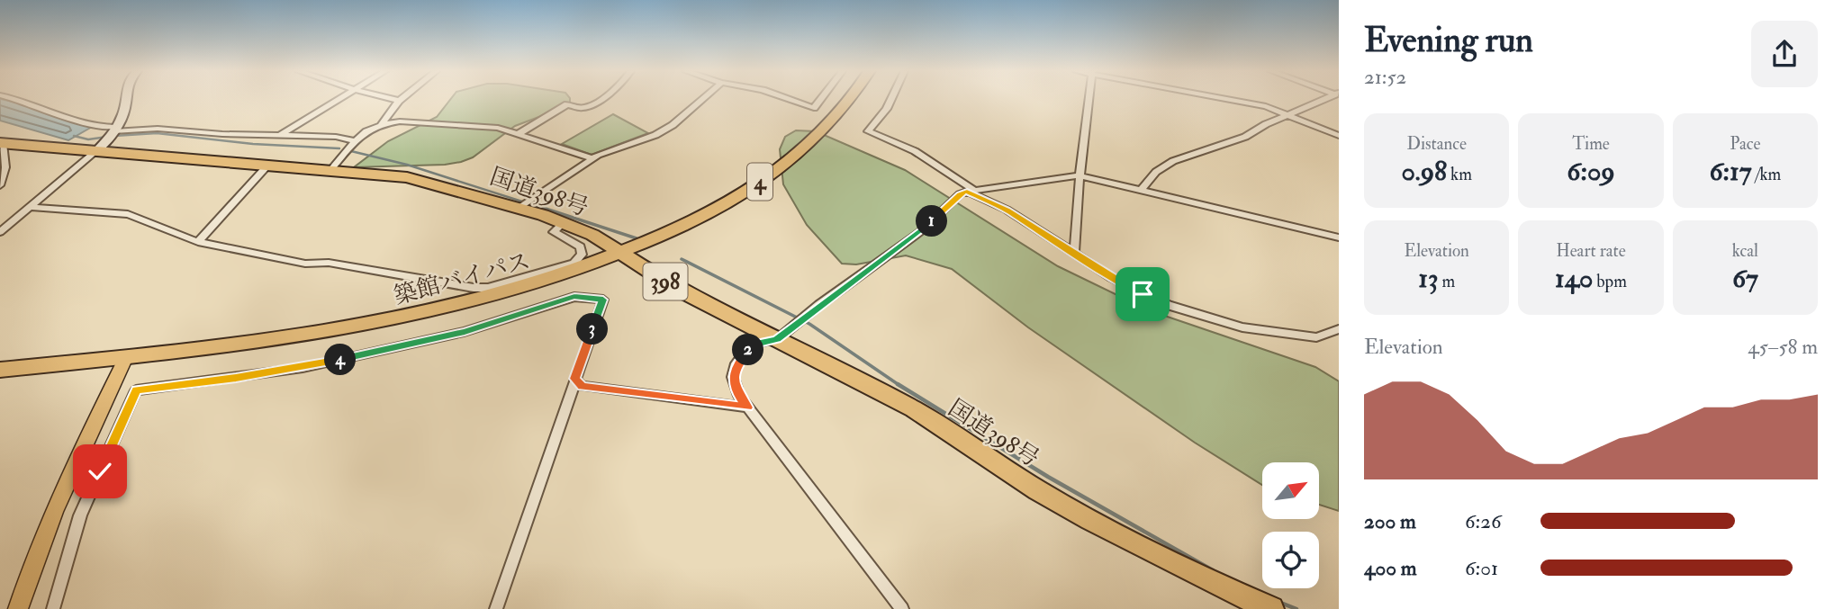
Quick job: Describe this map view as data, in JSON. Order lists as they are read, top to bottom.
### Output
{
  "streets": {
    "highway": [
      "4",
      "国道398号",
      "築館バイパス",
      "398"
    ]
  },
  "crossings": [
    ["国道398号", "築館バイパス"]
  ],
  "north": "top right",
  "page": {
    "heading": ["Evening run", "21:52"],
    "stats": [
      ["Distance", "0.98 km"],
      ["Time", "6:09"],
      ["Pace", "6:17 /km"],
      ["Elevation", "13 m"],
      ["Heart rate", "140 bpm"],
      ["kcal", "67"]
    ],
    "pins": [
      "1",
      "3",
      "2",
      "4"
    ],
    "chart": ["Elevation", "45–58 m"],
    "list": [
      {
        "name": "200 m",
        "note": "6:26"
      },
      {
        "name": "400 m",
        "note": "6:01"
      }
    ]
  }
}
